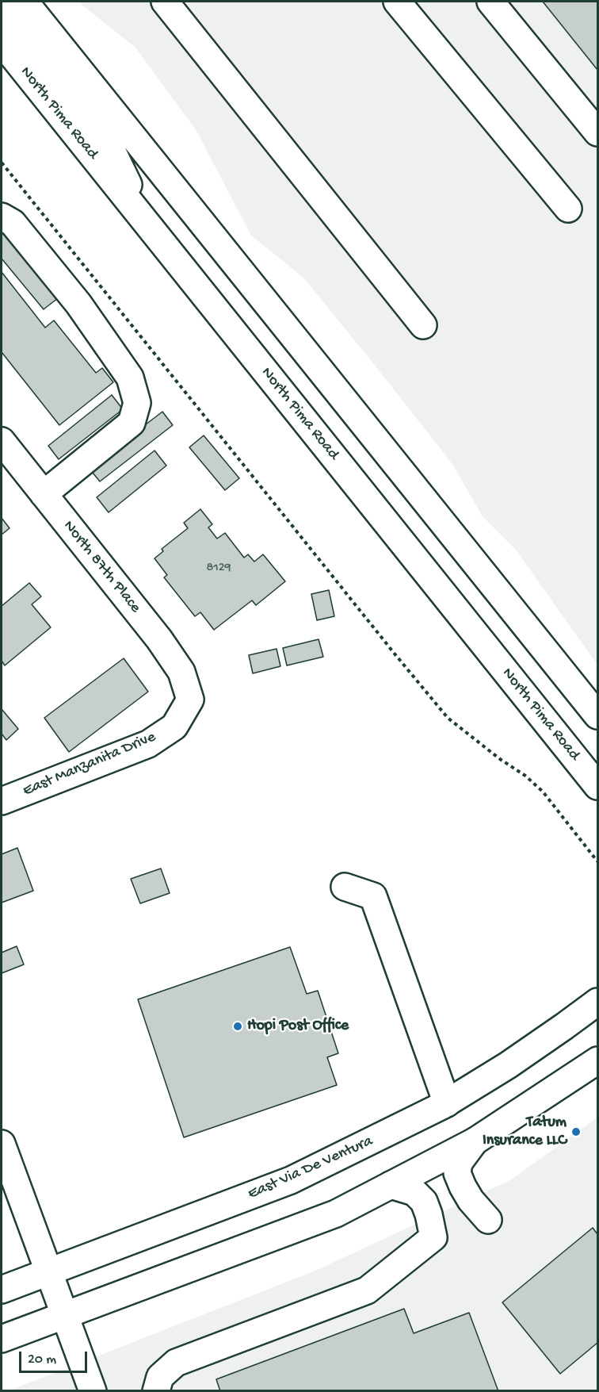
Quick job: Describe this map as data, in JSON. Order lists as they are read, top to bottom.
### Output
{
  "streets": {
    "main road": [
      "North Pima Road",
      "North 87th Place",
      "East Manzanita Drive",
      "East Via De Ventura"
    ]
  },
  "crossings": [
    ["North 87th Place", "East Manzanita Drive"]
  ],
  "places": ["Hopi Post Office", "Tatum Insurance LLC"],
  "house_numbers": ["8129"],
  "scale_bar": "20 m"
}
